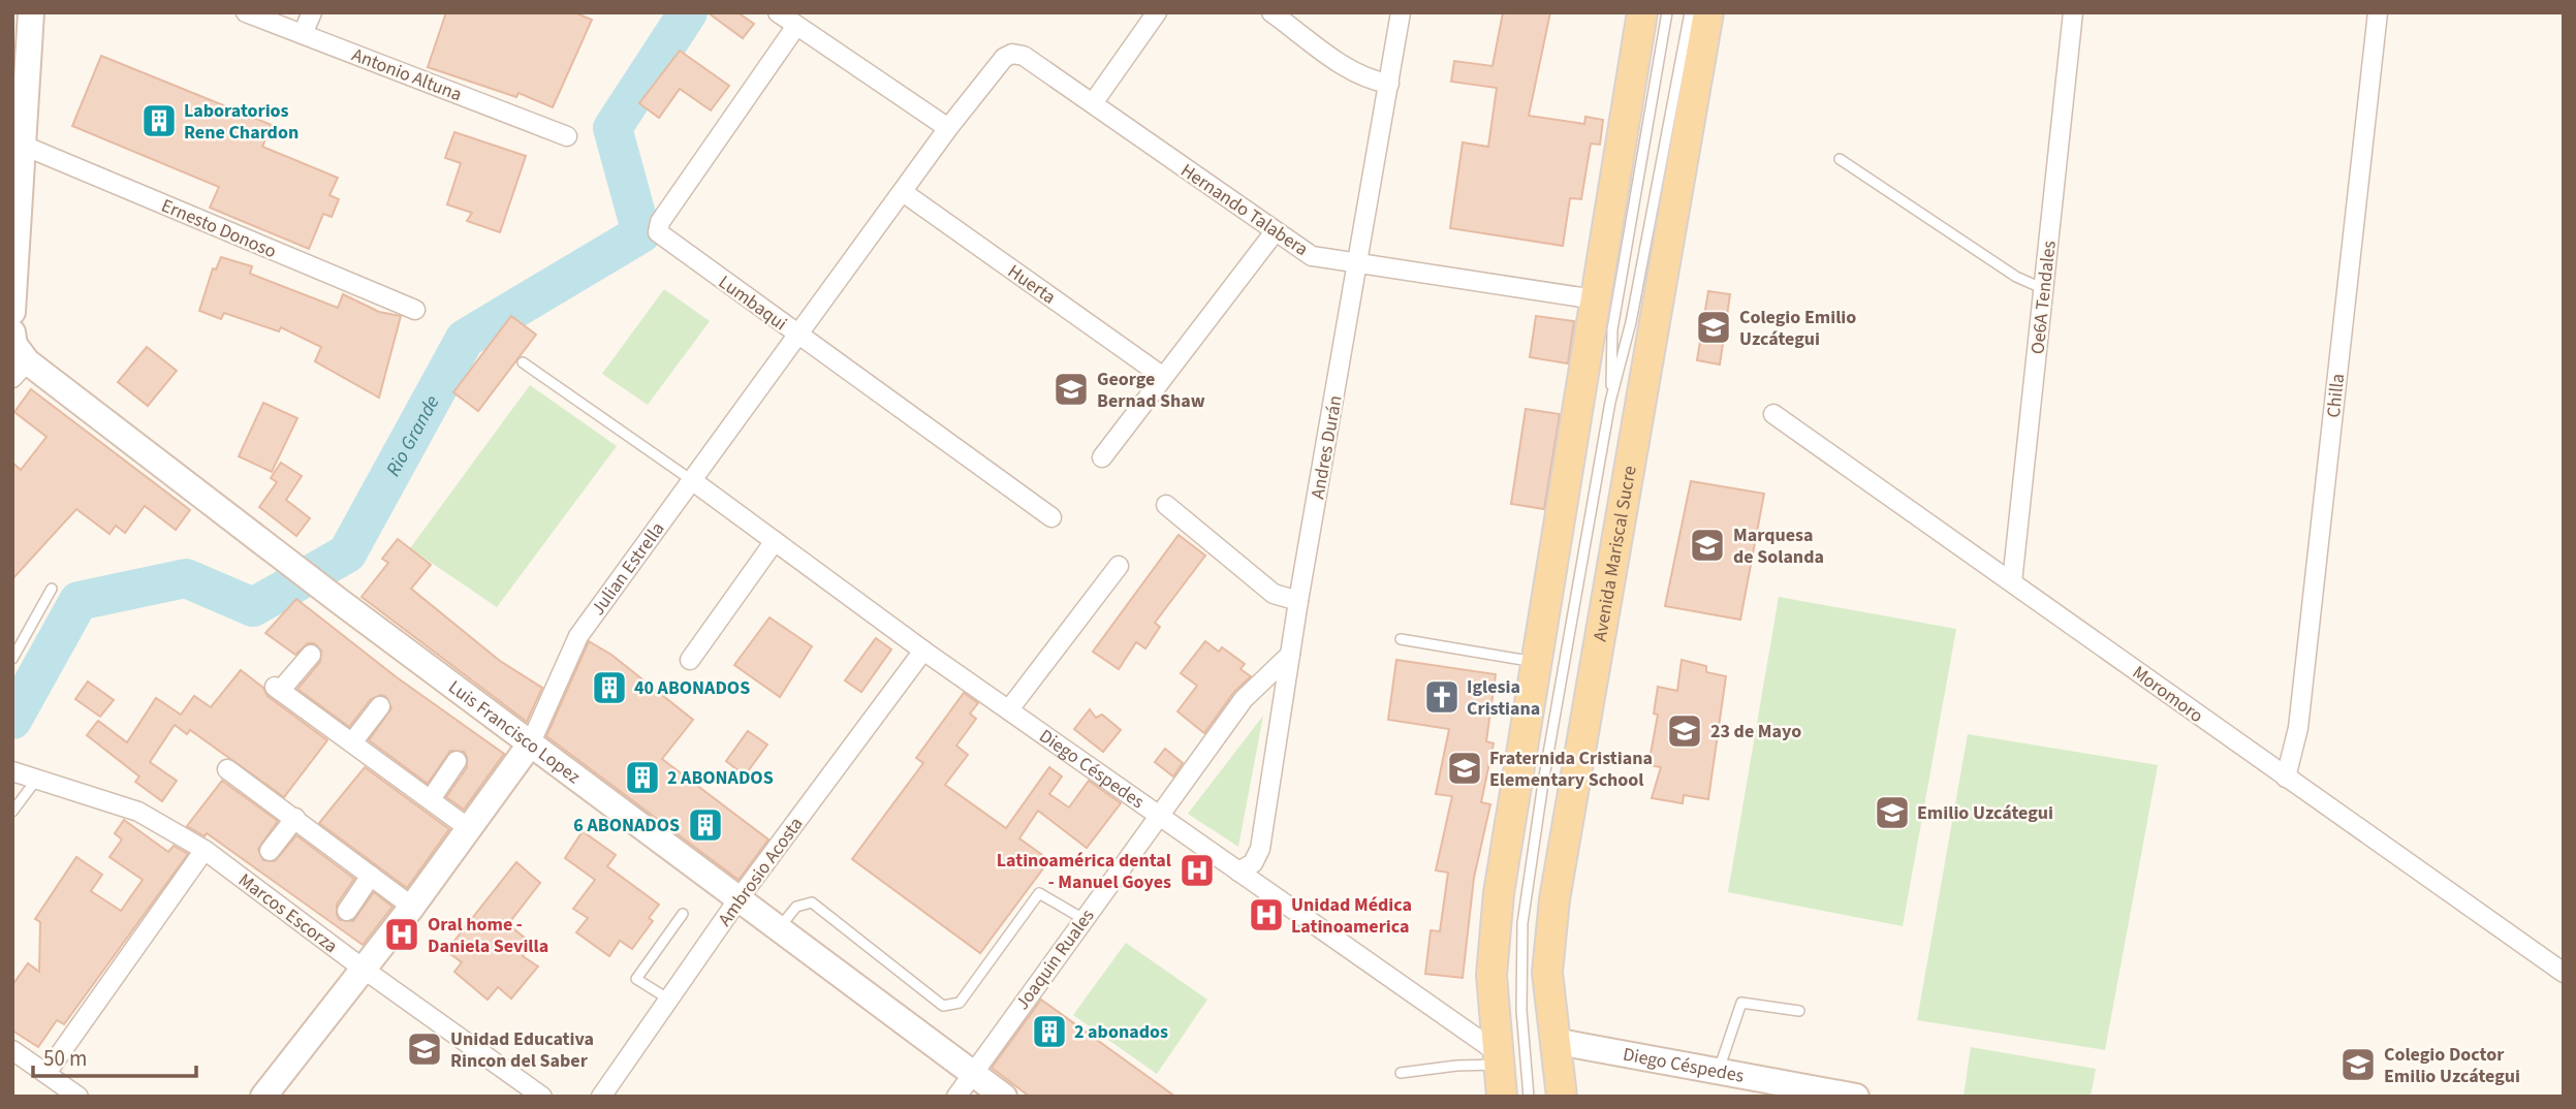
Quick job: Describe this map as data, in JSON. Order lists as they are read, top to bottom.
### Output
{
  "streets": {
    "main road": ["Avenida Mariscal Sucre"],
    "street": [
      "Antonio Altuna",
      "Hernando Talabera",
      "Ernesto Donoso",
      "Huerta",
      "Oe6A Tendales",
      "Lumbaqui",
      "Chilla",
      "Andres Durán",
      "Julian Estrella",
      "Moromoro",
      "Luis Francisco Lopez",
      "Diego Céspedes",
      "Ambrosio Acosta",
      "Marcos Escorza",
      "Joaquin Ruales"
    ]
  },
  "crossings": [
    ["Hernando Talabera", "Andres Durán"],
    ["Hernando Talabera", "Julian Estrella"],
    ["Huerta", "Julian Estrella"],
    ["Oe6A Tendales", "Moromoro"],
    ["Lumbaqui", "Julian Estrella"],
    ["Chilla", "Moromoro"],
    ["Andres Durán", "Diego Céspedes"],
    ["Andres Durán", "Joaquin Ruales"],
    ["Avenida Mariscal Sucre", "Diego Céspedes"],
    ["Julian Estrella", "Luis Francisco Lopez"],
    ["Julian Estrella", "Diego Céspedes"],
    ["Julian Estrella", "Marcos Escorza"],
    ["Luis Francisco Lopez", "Ambrosio Acosta"],
    ["Luis Francisco Lopez", "Joaquin Ruales"],
    ["Diego Céspedes", "Ambrosio Acosta"],
    ["Diego Céspedes", "Joaquin Ruales"]
  ],
  "water": ["Rio Grande"],
  "places": {
    "building": [
      "Laboratorios Rene Chardon",
      "40 ABONADOS",
      "2 ABONADOS",
      "6 ABONADOS",
      "2 abonados"
    ],
    "school or university": [
      "Colegio Emilio Uzcátegui",
      "George Bernad Shaw",
      "Marquesa de Solanda",
      "23 de Mayo",
      "Fraternida Cristiana Elementary School",
      "Emilio Uzcátegui",
      "Unidad Educativa Rincon del Saber",
      "Colegio Doctor Emilio Uzcátegui"
    ],
    "church": ["Iglesia Cristiana"],
    "hospital": ["Latinoamérica dental - Manuel Goyes", "Unidad Médica Latinoamerica", "Oral home - Daniela Sevilla"]
  },
  "scale_bar": "50 m"
}
